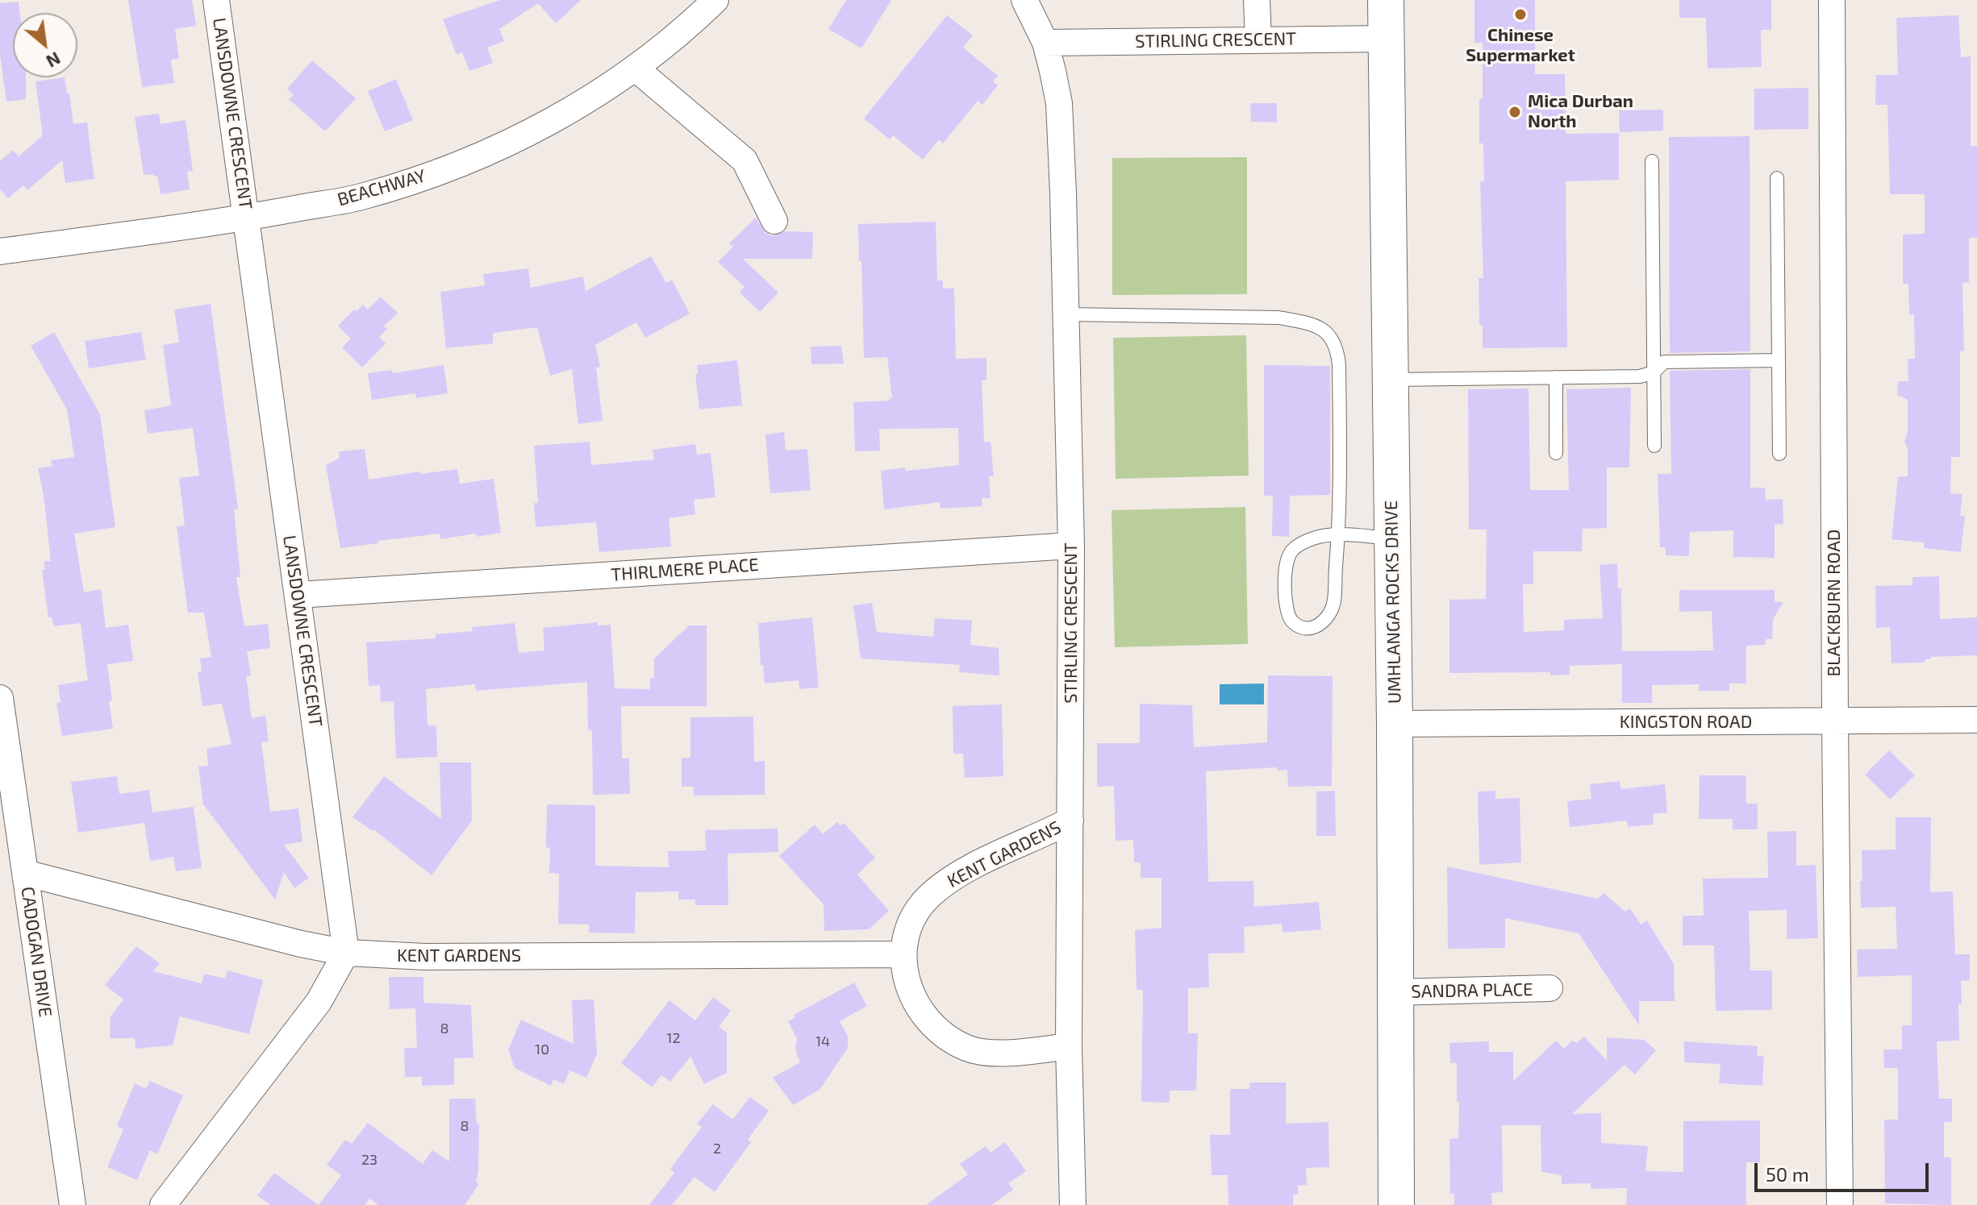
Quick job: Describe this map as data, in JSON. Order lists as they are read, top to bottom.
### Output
{
  "streets": {
    "main road": ["UMHLANGA ROCKS DRIVE"],
    "street": [
      "STIRLING CRESCENT",
      "LANSDOWNE CRESCENT",
      "BEACHWAY",
      "THIRLMERE PLACE",
      "BLACKBURN ROAD",
      "KINGSTON ROAD",
      "KENT GARDENS",
      "CADOGAN DRIVE",
      "SANDRA PLACE"
    ]
  },
  "crossings": [
    ["STIRLING CRESCENT", "THIRLMERE PLACE"],
    ["STIRLING CRESCENT", "UMHLANGA ROCKS DRIVE"],
    ["STIRLING CRESCENT", "KENT GARDENS"],
    ["LANSDOWNE CRESCENT", "BEACHWAY"],
    ["LANSDOWNE CRESCENT", "THIRLMERE PLACE"],
    ["LANSDOWNE CRESCENT", "KENT GARDENS"],
    ["UMHLANGA ROCKS DRIVE", "KINGSTON ROAD"],
    ["UMHLANGA ROCKS DRIVE", "SANDRA PLACE"],
    ["BLACKBURN ROAD", "KINGSTON ROAD"],
    ["KENT GARDENS", "CADOGAN DRIVE"]
  ],
  "places": ["Chinese Supermarket", "Mica Durban North"],
  "house_numbers": [
    "8",
    "12",
    "14",
    "10",
    "8",
    "2",
    "23"
  ],
  "scale_bar": "50 m",
  "north": "bottom right"
}
